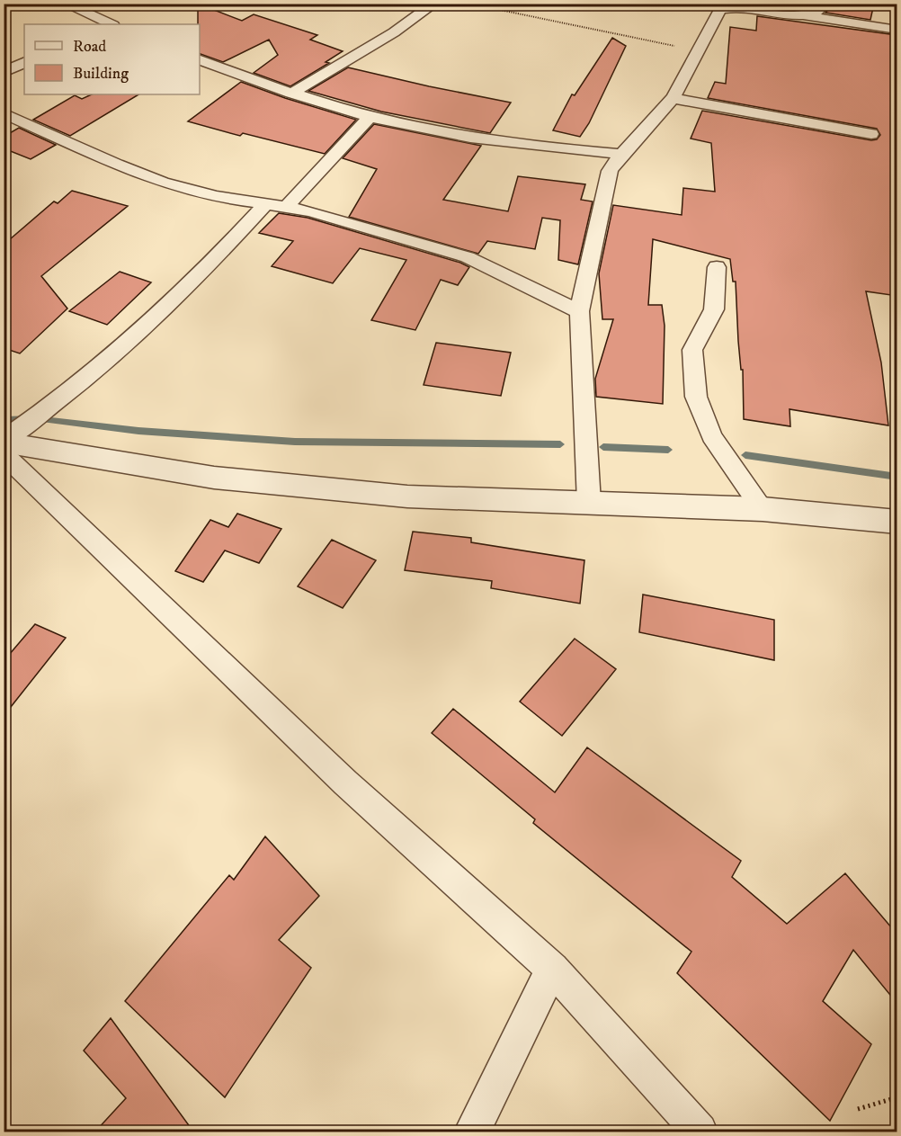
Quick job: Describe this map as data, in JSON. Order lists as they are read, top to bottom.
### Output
{
  "legend": ["Road", "Building"]
}
